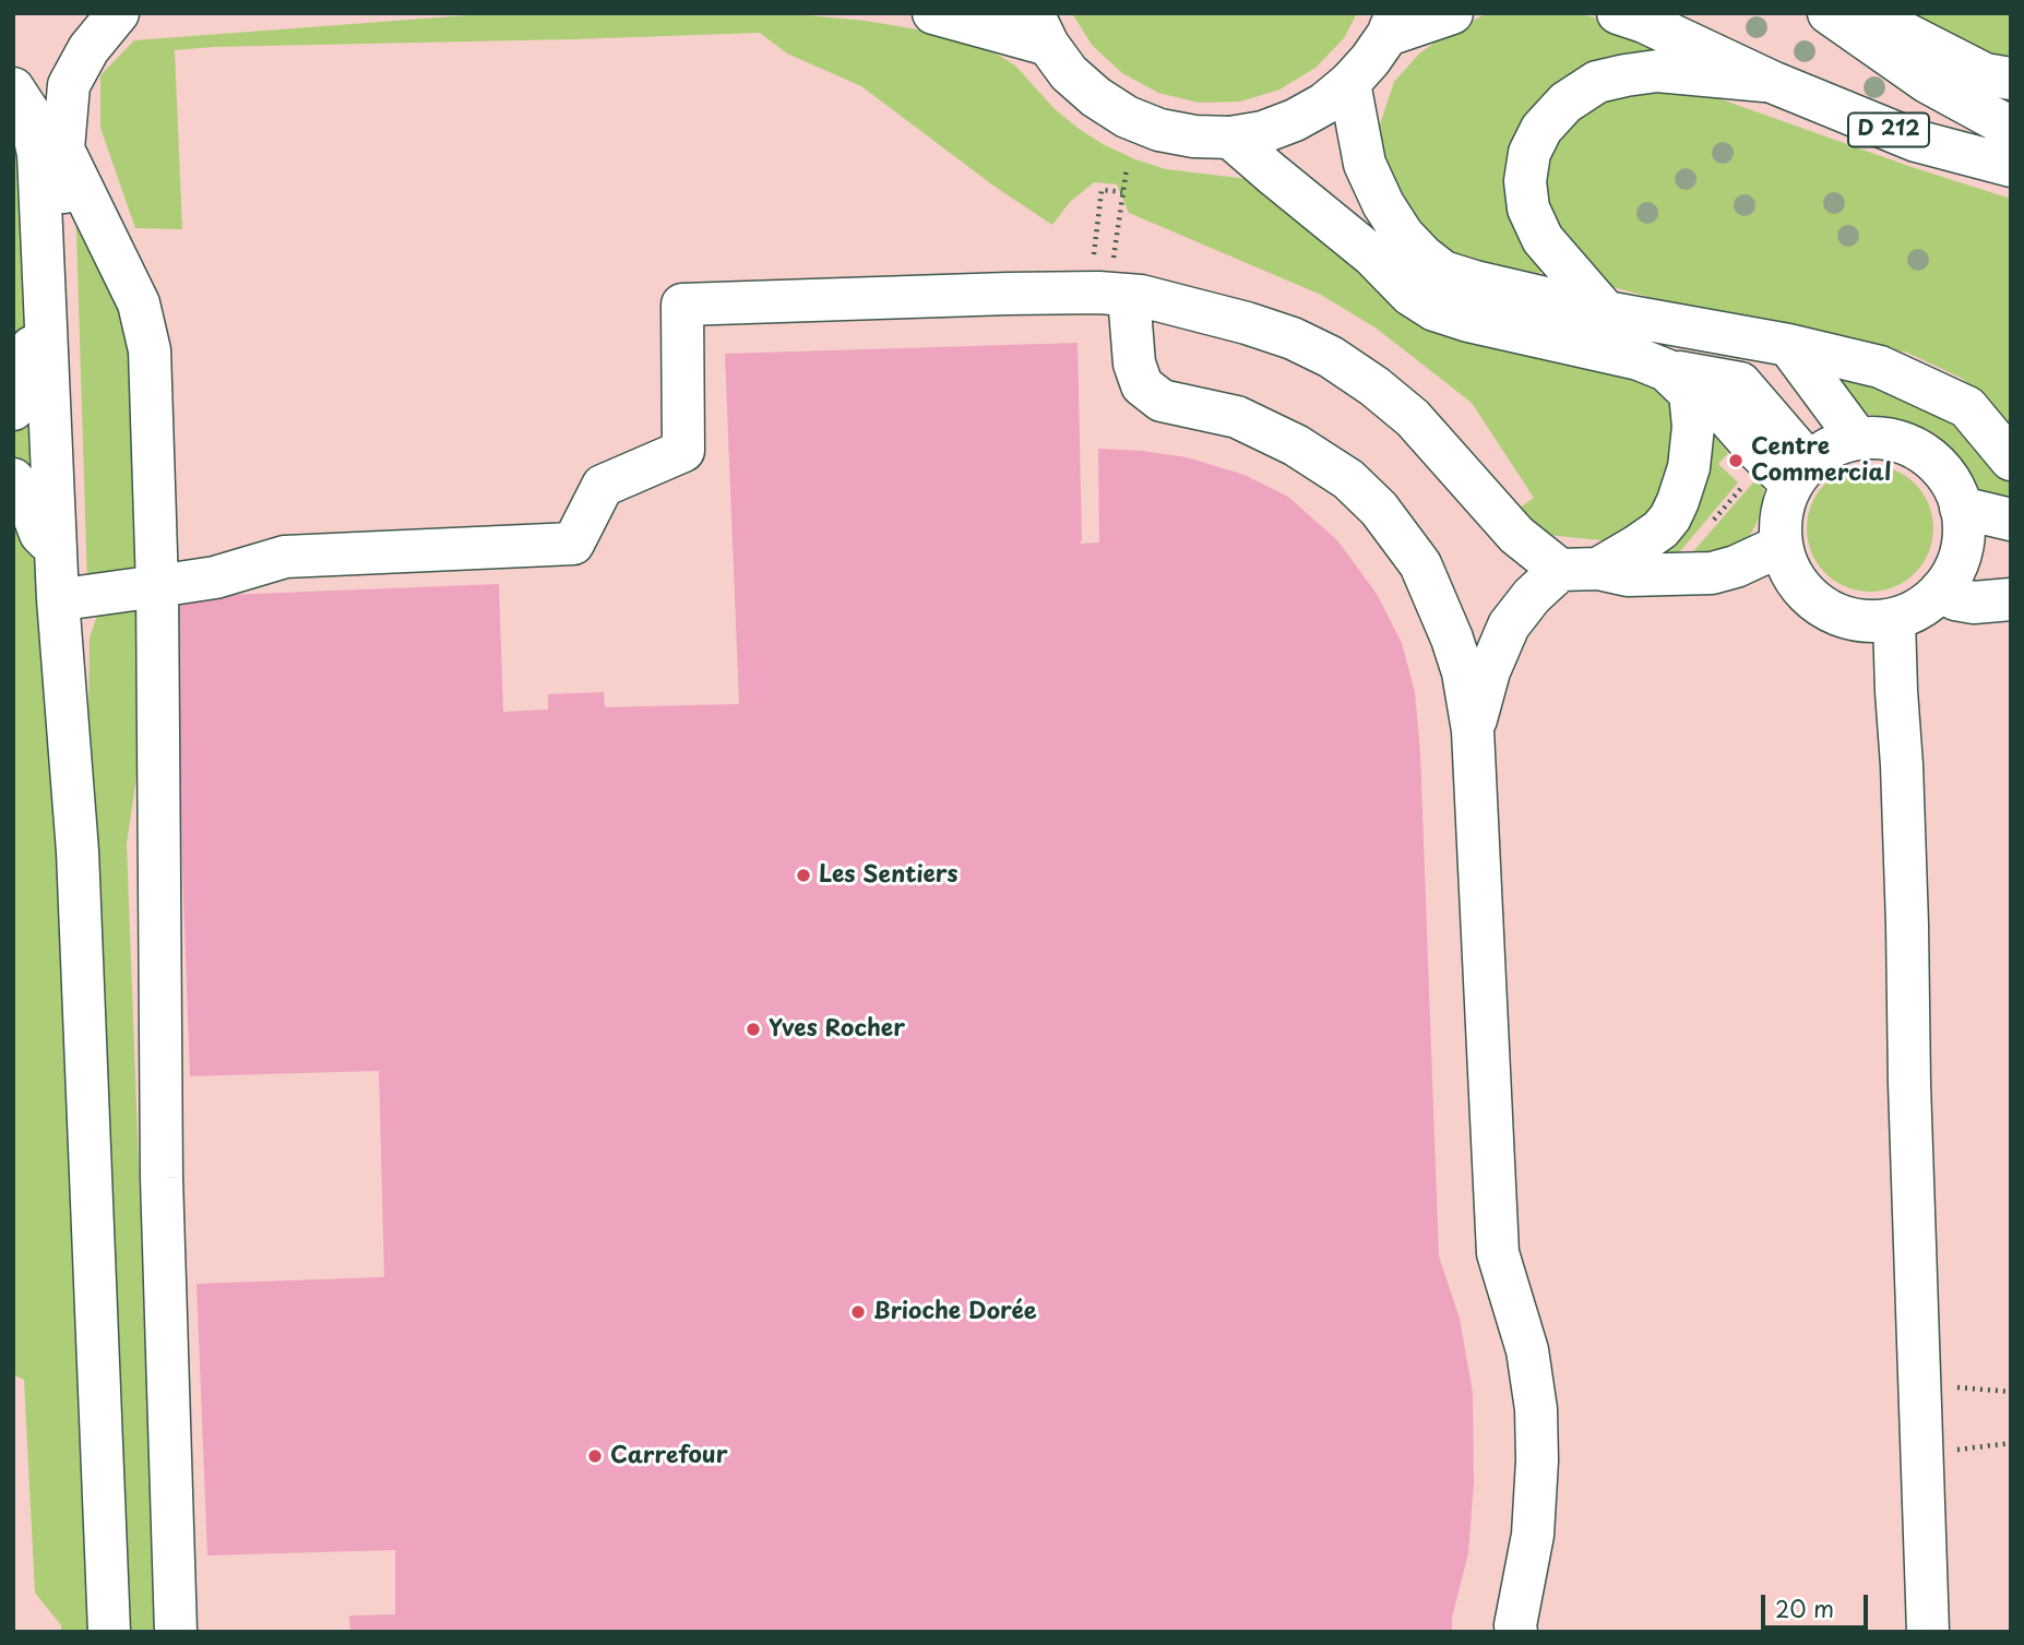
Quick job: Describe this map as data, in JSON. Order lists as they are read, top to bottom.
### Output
{
  "streets": {
    "main road": ["D 212"]
  },
  "places": [
    "Centre Commercial",
    "Les Sentiers",
    "Yves Rocher",
    "Brioche Dorée",
    "Carrefour"
  ],
  "scale_bar": "20 m"
}
